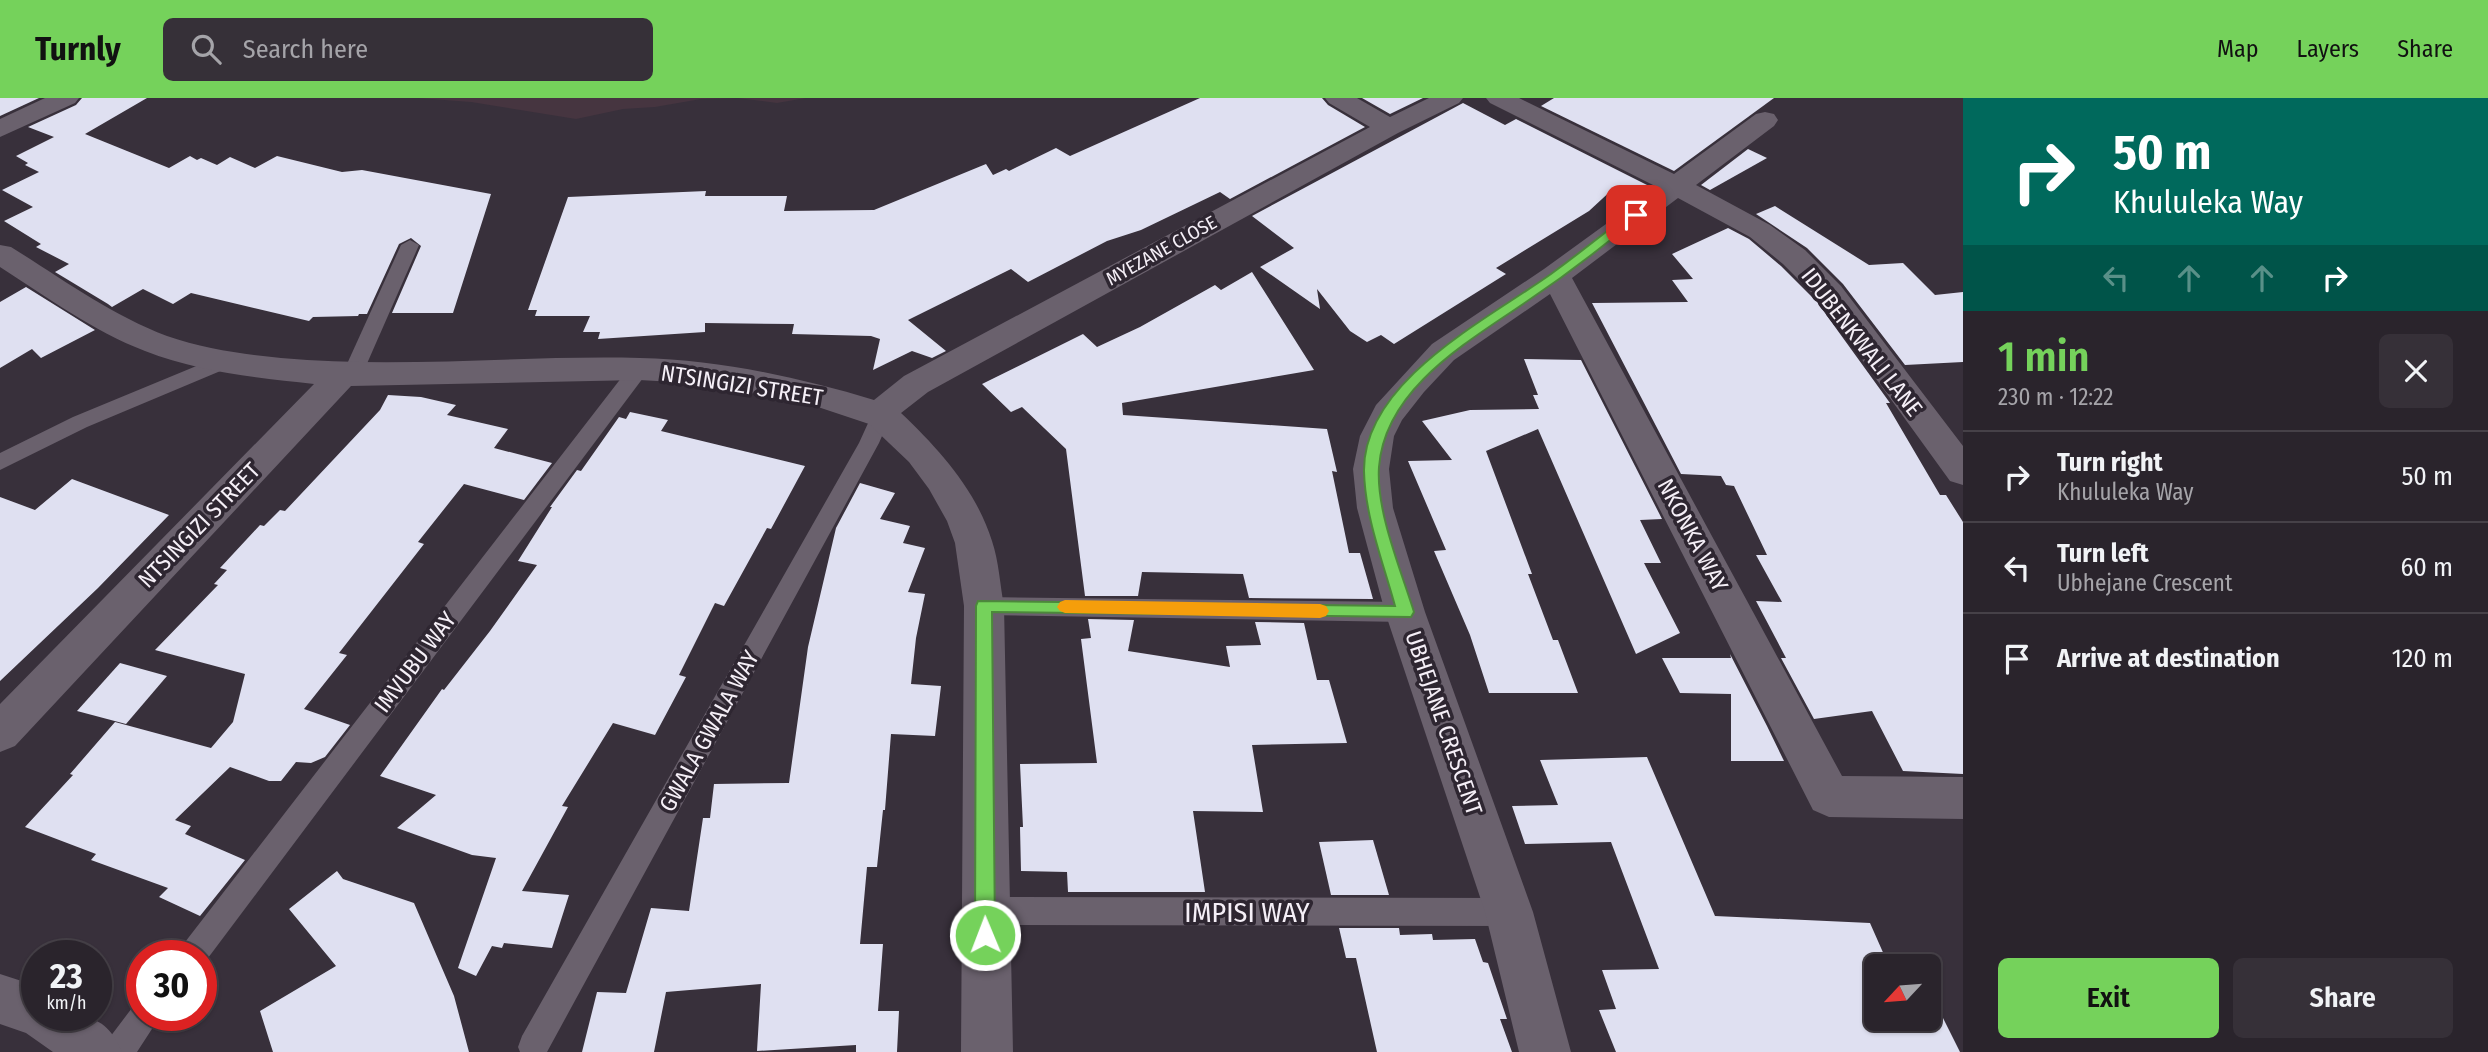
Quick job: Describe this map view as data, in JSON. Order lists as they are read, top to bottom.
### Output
{
  "streets": {
    "street": [
      "MYEZANE CLOSE",
      "IDUBENKWALI LANE",
      "NTSINGIZI STREET",
      "NKONKA WAY",
      "UBHEJANE CRESCENT"
    ],
    "lane": ["IMVUBU WAY", "GWALA GWALA WAY", "IMPISI WAY"]
  },
  "crossings": [
    ["MYEZANE CLOSE", "NTSINGIZI STREET"],
    ["MYEZANE CLOSE", "GWALA GWALA WAY"],
    ["IDUBENKWALI LANE", "UBHEJANE CRESCENT"],
    ["NTSINGIZI STREET", "IMVUBU WAY"],
    ["NTSINGIZI STREET", "GWALA GWALA WAY"],
    ["NTSINGIZI STREET", "IMPISI WAY"],
    ["NKONKA WAY", "UBHEJANE CRESCENT"],
    ["UBHEJANE CRESCENT", "IMPISI WAY"]
  ],
  "north": "bottom left",
  "page": {
    "header": "Turnly",
    "search": "Search here",
    "nav": ["Map", "Layers", "Share"],
    "turn": ["50 m", "Khululeka Way"],
    "heading": ["1 min", "230 m · 12:22"],
    "list": [
      {
        "name": "Turn right",
        "note": "Khululeka Way",
        "value": "50 m"
      },
      {
        "name": "Turn left",
        "note": "Ubhejane Crescent",
        "value": "60 m"
      },
      {
        "name": "Arrive at destination",
        "value": "120 m"
      }
    ],
    "speed": "23 km/h",
    "limit": "30",
    "buttons": ["Exit", "Share"]
  }
}
